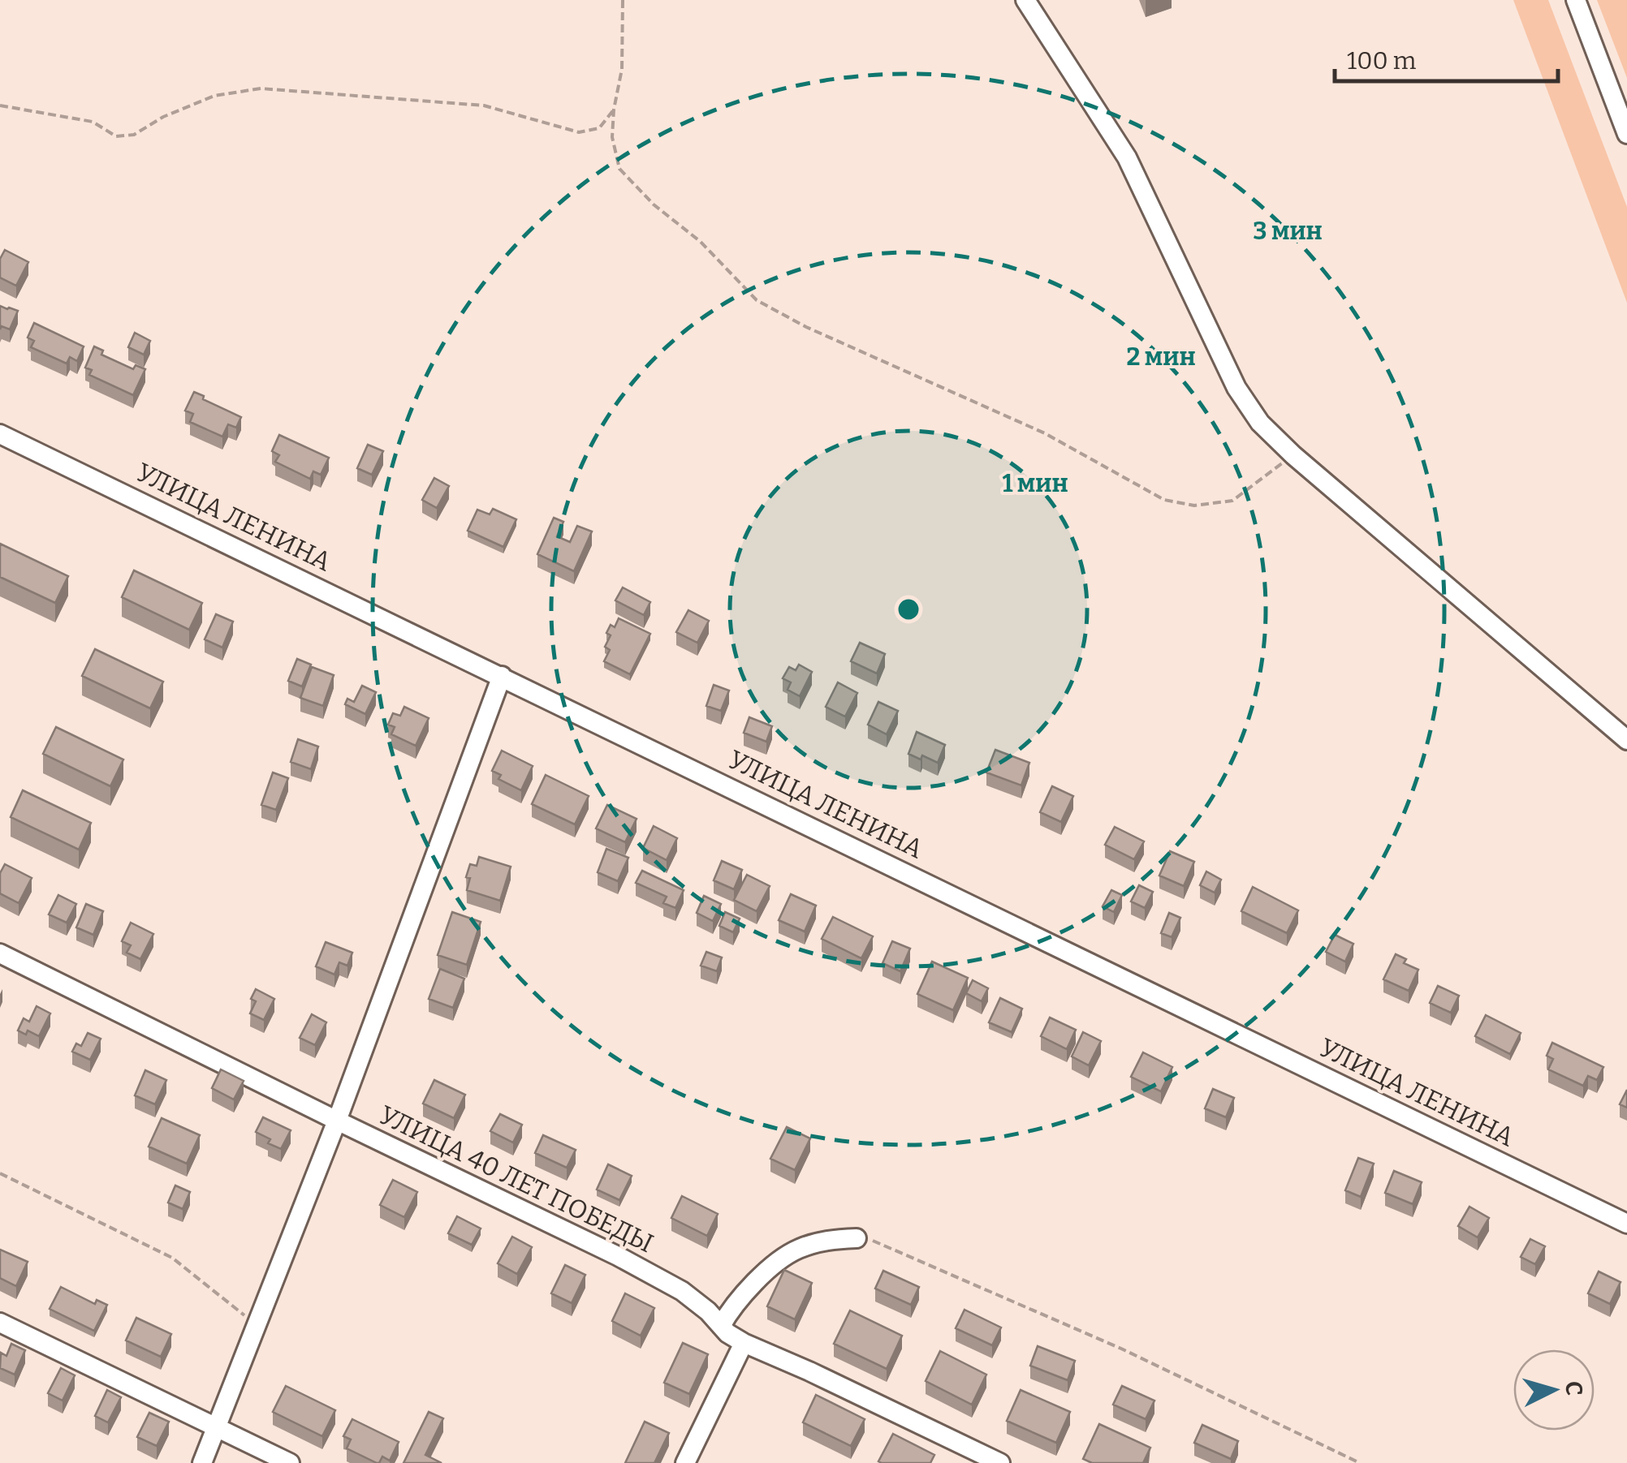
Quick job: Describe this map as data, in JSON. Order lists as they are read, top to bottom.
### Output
{
  "streets": {
    "street": ["УЛИЦА ЛЕНИНА", "УЛИЦА 40 ЛЕТ ПОБЕДЫ"]
  },
  "scale_bar": "100 m",
  "north": "right",
  "rings": ["3 мин", "2 мин", "1 мин"]
}
